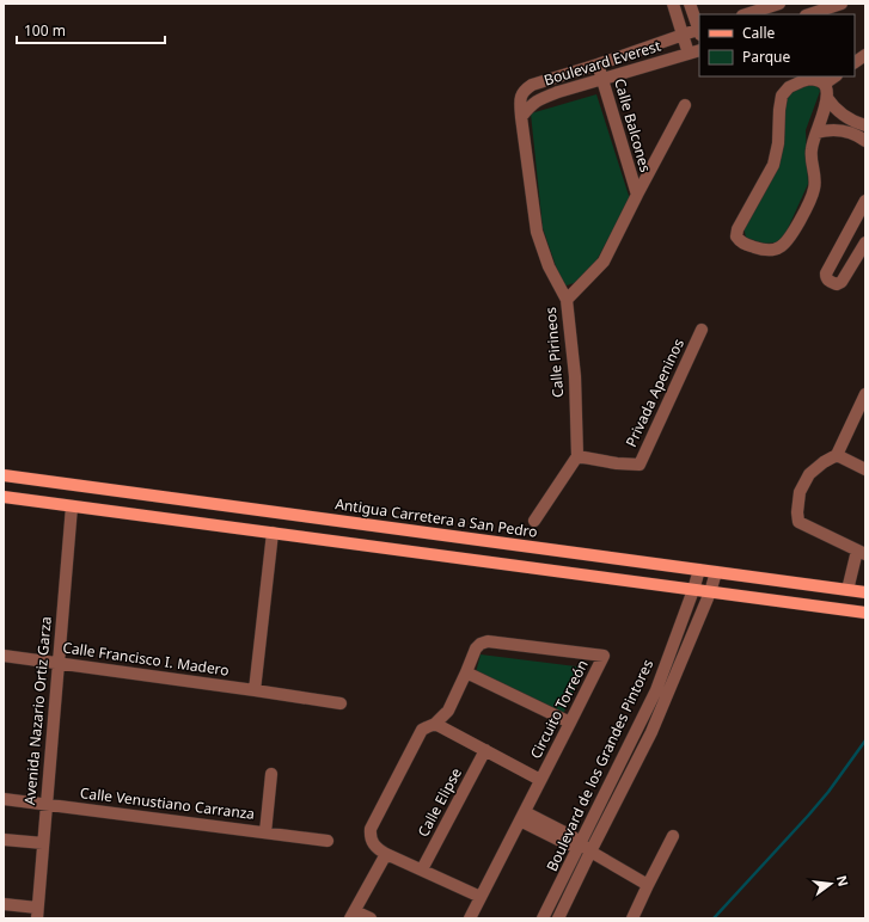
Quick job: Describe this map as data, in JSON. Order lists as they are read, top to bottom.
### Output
{
  "streets": {
    "main road": ["Antigua Carretera a San Pedro"],
    "street": [
      "Boulevard Everest",
      "Calle Balcones",
      "Calle Pirineos",
      "Privada Apeninos",
      "Calle Francisco I. Madero",
      "Circuito Torreón",
      "Avenida Nazario Ortiz Garza",
      "Boulevard de los Grandes Pintores",
      "Calle Elipse",
      "Calle Venustiano Carranza"
    ]
  },
  "crossings": [
    ["Boulevard Everest", "Calle Balcones"],
    ["Boulevard Everest", "Calle Pirineos"],
    ["Calle Pirineos", "Privada Apeninos"],
    ["Antigua Carretera a San Pedro", "Boulevard de los Grandes Pintores"],
    ["Calle Francisco I. Madero", "Avenida Nazario Ortiz Garza"],
    ["Avenida Nazario Ortiz Garza", "Calle Venustiano Carranza"]
  ],
  "legend": ["Calle", "Parque"],
  "scale_bar": "100 m",
  "north": "right"
}
